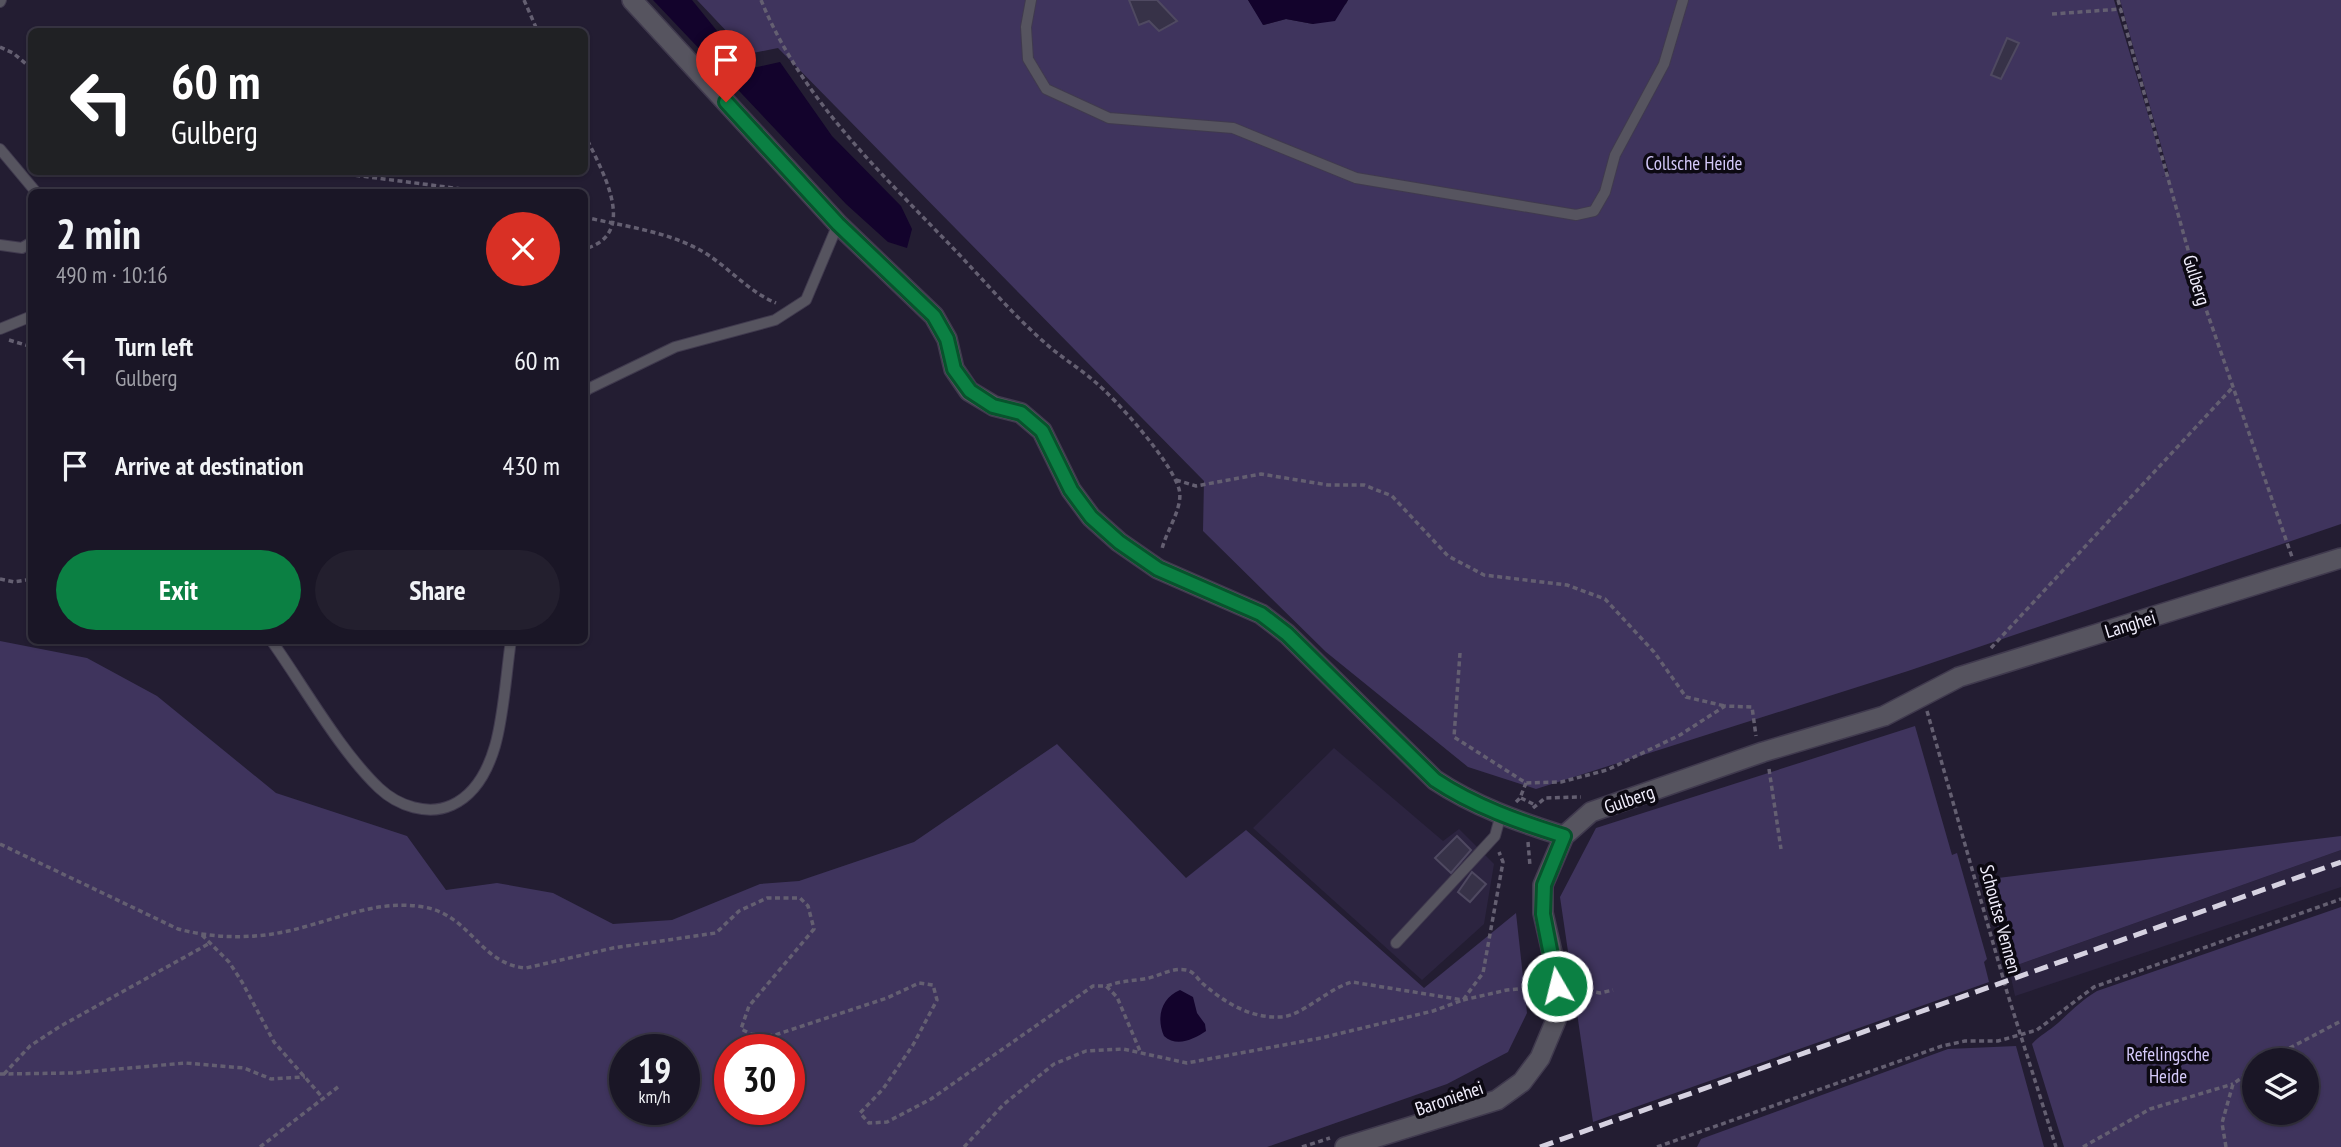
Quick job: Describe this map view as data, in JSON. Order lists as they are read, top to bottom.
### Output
{
  "streets": {
    "street": ["Gulberg", "Langhei", "Baroniehei"],
    "path": ["Schoutse Vennen"]
  },
  "crossings": [
    ["Gulberg", "Langhei"],
    ["Gulberg", "Schoutse Vennen"],
    ["Gulberg", "Baroniehei"],
    ["Langhei", "Schoutse Vennen"]
  ],
  "parks": ["Collsche Heide", "Refelingsche Heide"],
  "page": {
    "turn": ["60 m", "Gulberg"],
    "heading": ["2 min", "490 m · 10:16"],
    "list": [
      {
        "name": "Turn left",
        "note": "Gulberg",
        "value": "60 m"
      },
      {
        "name": "Arrive at destination",
        "value": "430 m"
      }
    ],
    "buttons": ["Exit", "Share"],
    "speed": "19 km/h",
    "limit": "30"
  }
}
